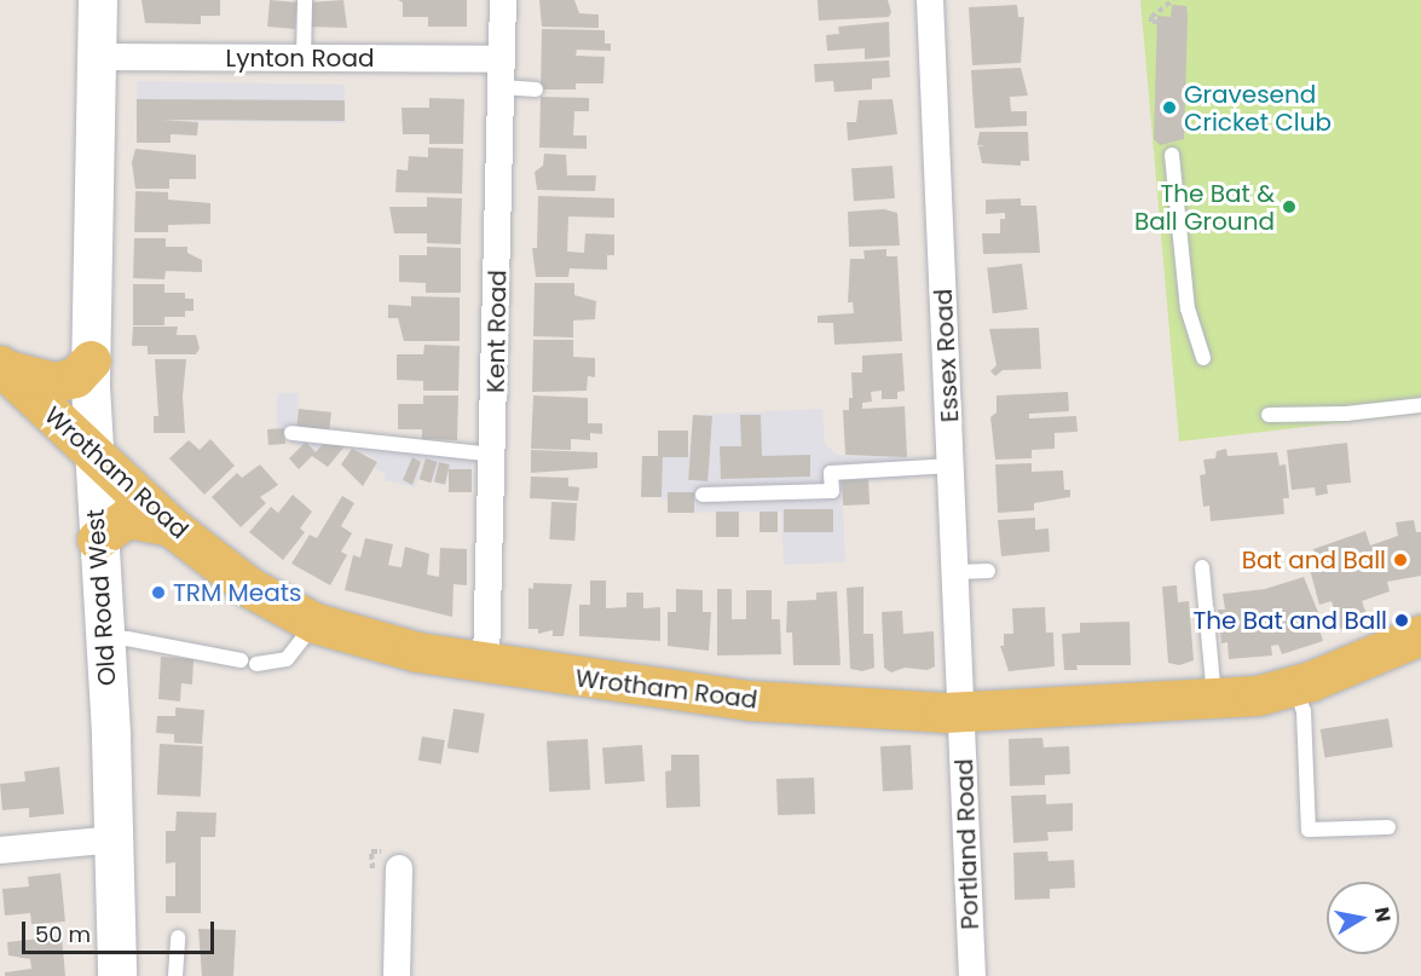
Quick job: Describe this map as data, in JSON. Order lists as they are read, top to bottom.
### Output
{
  "streets": {
    "main road": ["Wrotham Road", "Old Road West"],
    "street": [
      "Lynton Road",
      "Kent Road",
      "Essex Road",
      "Portland Road"
    ]
  },
  "crossings": [
    ["Lynton Road", "Kent Road"],
    ["Lynton Road", "Old Road West"],
    ["Kent Road", "Wrotham Road"],
    ["Essex Road", "Wrotham Road"],
    ["Essex Road", "Portland Road"],
    ["Wrotham Road", "Old Road West"],
    ["Wrotham Road", "Portland Road"]
  ],
  "places": [
    "Gravesend Cricket Club",
    "The Bat & Ball Ground",
    "Bat and Ball",
    "TRM Meats",
    "The Bat and Ball"
  ],
  "scale_bar": "50 m",
  "north": "right"
}
